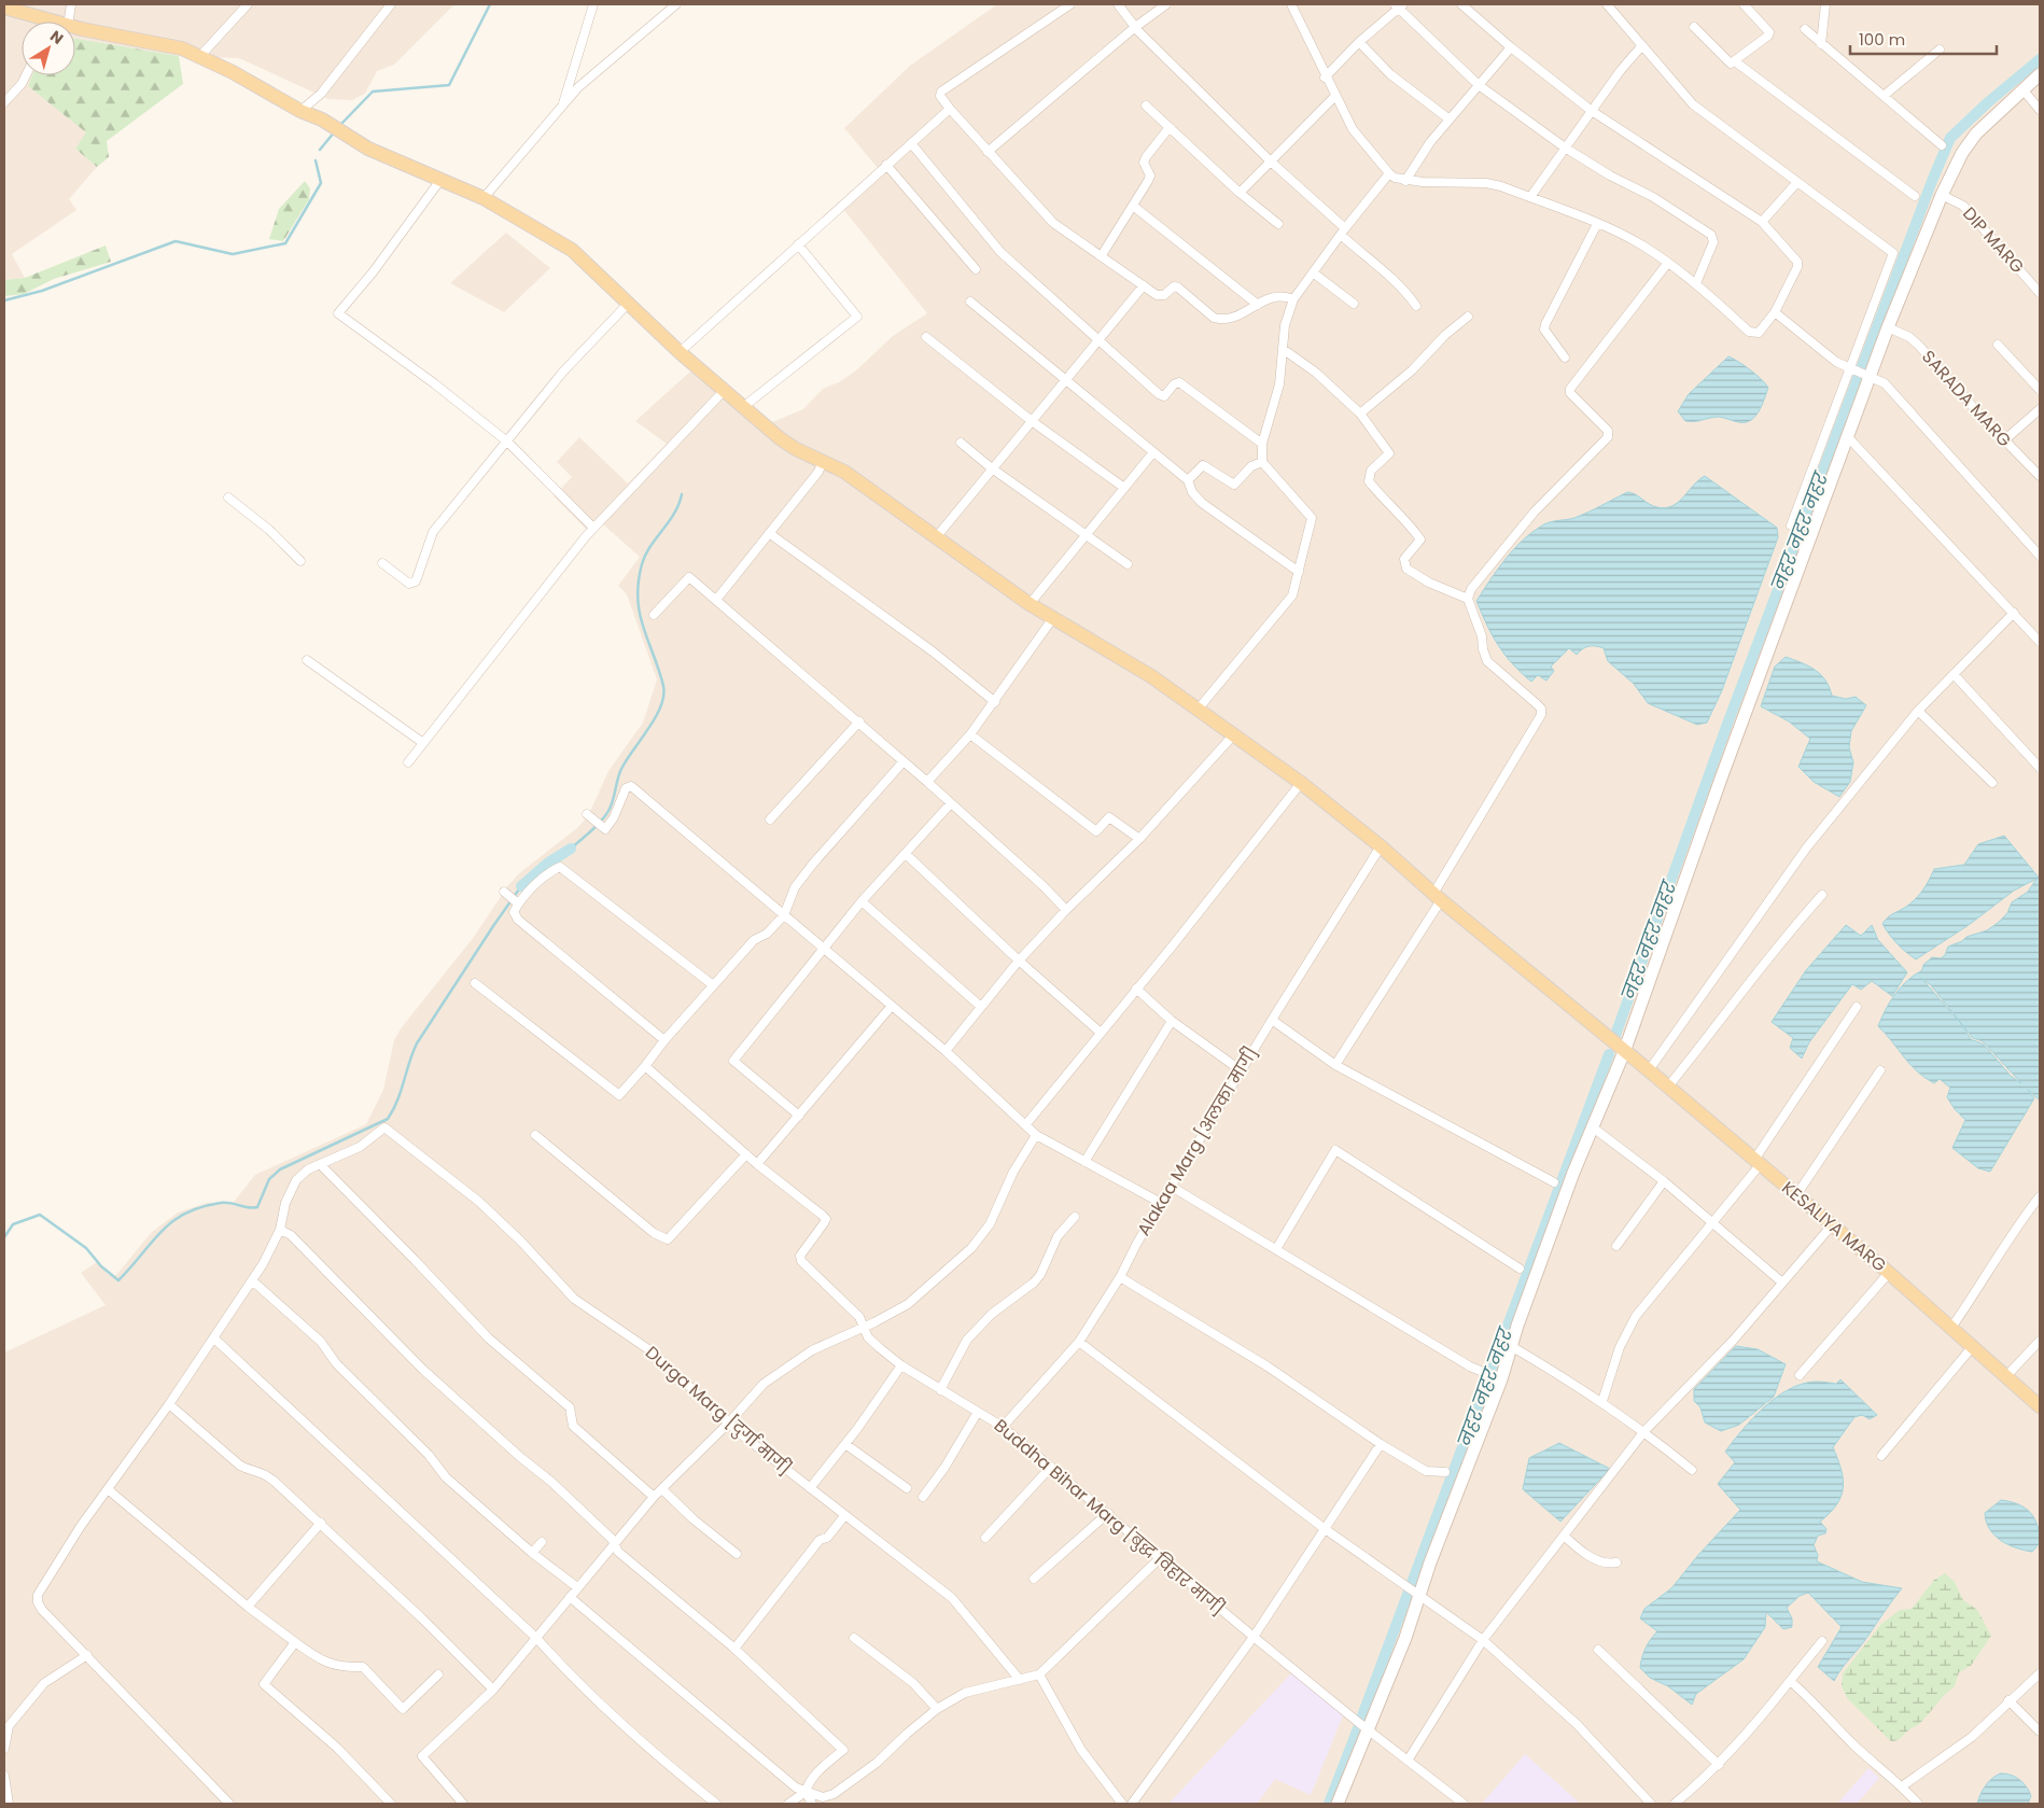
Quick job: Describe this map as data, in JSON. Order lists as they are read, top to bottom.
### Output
{
  "streets": {
    "main road": ["KESALIYA MARG"],
    "street": [
      "DIP MARG",
      "SARADA MARG",
      "Alakaa Marg [अलका मार्ग]",
      "Durga Marg [दुर्गा मार्ग]",
      "Buddha Bihar Marg [बुद्ध विहार मार्ग]"
    ]
  },
  "crossings": [
    ["Alakaa Marg [अलका मार्ग]", "KESALIYA MARG"],
    ["Alakaa Marg [अलका मार्ग]", "Buddha Bihar Marg [बुद्ध विहार मार्ग]"]
  ],
  "water": ["नहर नहर नहर"],
  "scale_bar": "100 m",
  "north": "top right"
}
